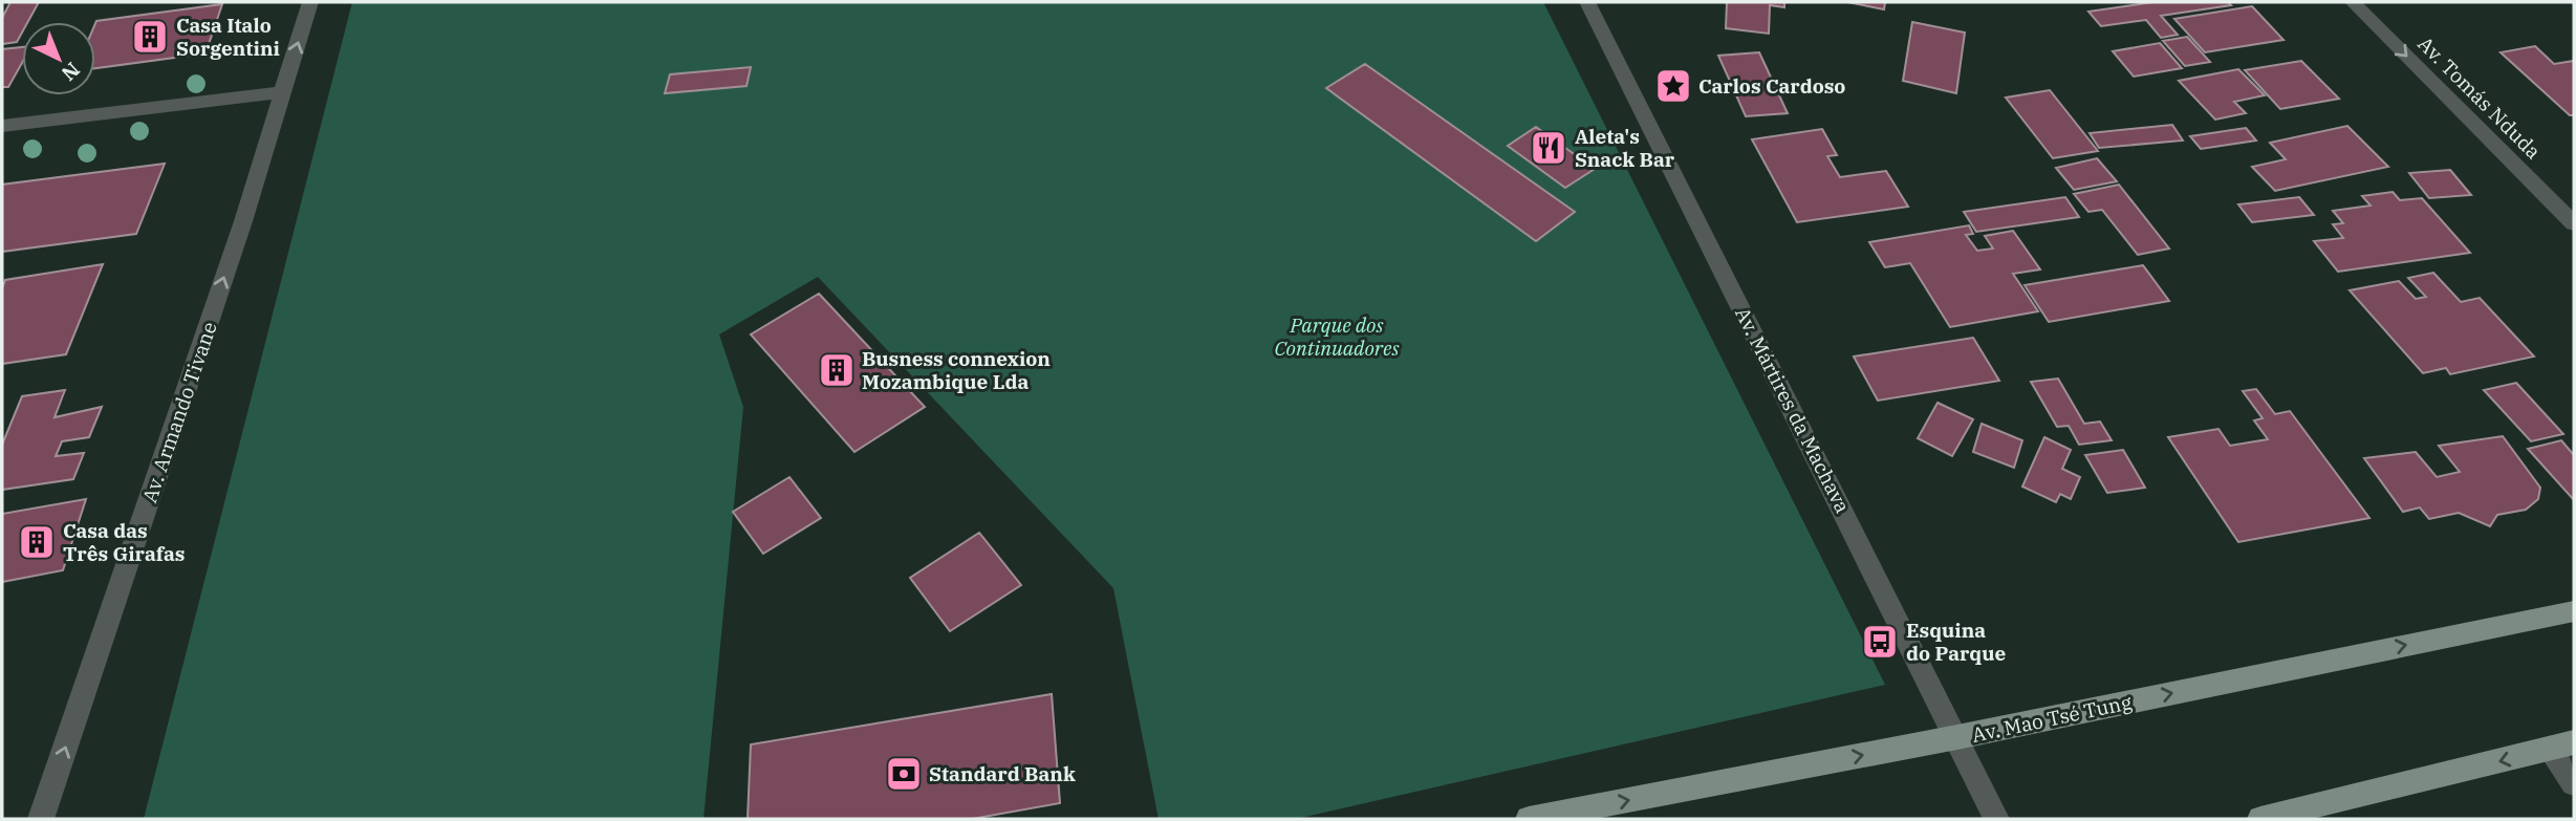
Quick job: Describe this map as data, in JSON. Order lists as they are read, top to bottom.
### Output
{
  "streets": {
    "main road": ["Av. Mao Tsé Tung"],
    "street": ["Av. Tomás Nduda", "Av. Mártires da Machava", "Av. Armando Tivane"]
  },
  "crossings": [
    ["Av. Mártires da Machava", "Av. Mao Tsé Tung"]
  ],
  "one_way": ["Av. Tomás Nduda", "Av. Armando Tivane", "Av. Mao Tsé Tung"],
  "parks": ["Parque dos Continuadores"],
  "places": {
    "building": ["Casa Italo Sorgentini", "Busness connexion Mozambique Lda", "Casa das Três Girafas"],
    "place": ["Carlos Cardoso"],
    "restaurant": ["Aleta's Snack Bar"],
    "bus stop": ["Esquina do Parque"],
    "bank": ["Standard Bank"]
  },
  "north": "bottom right"
}
